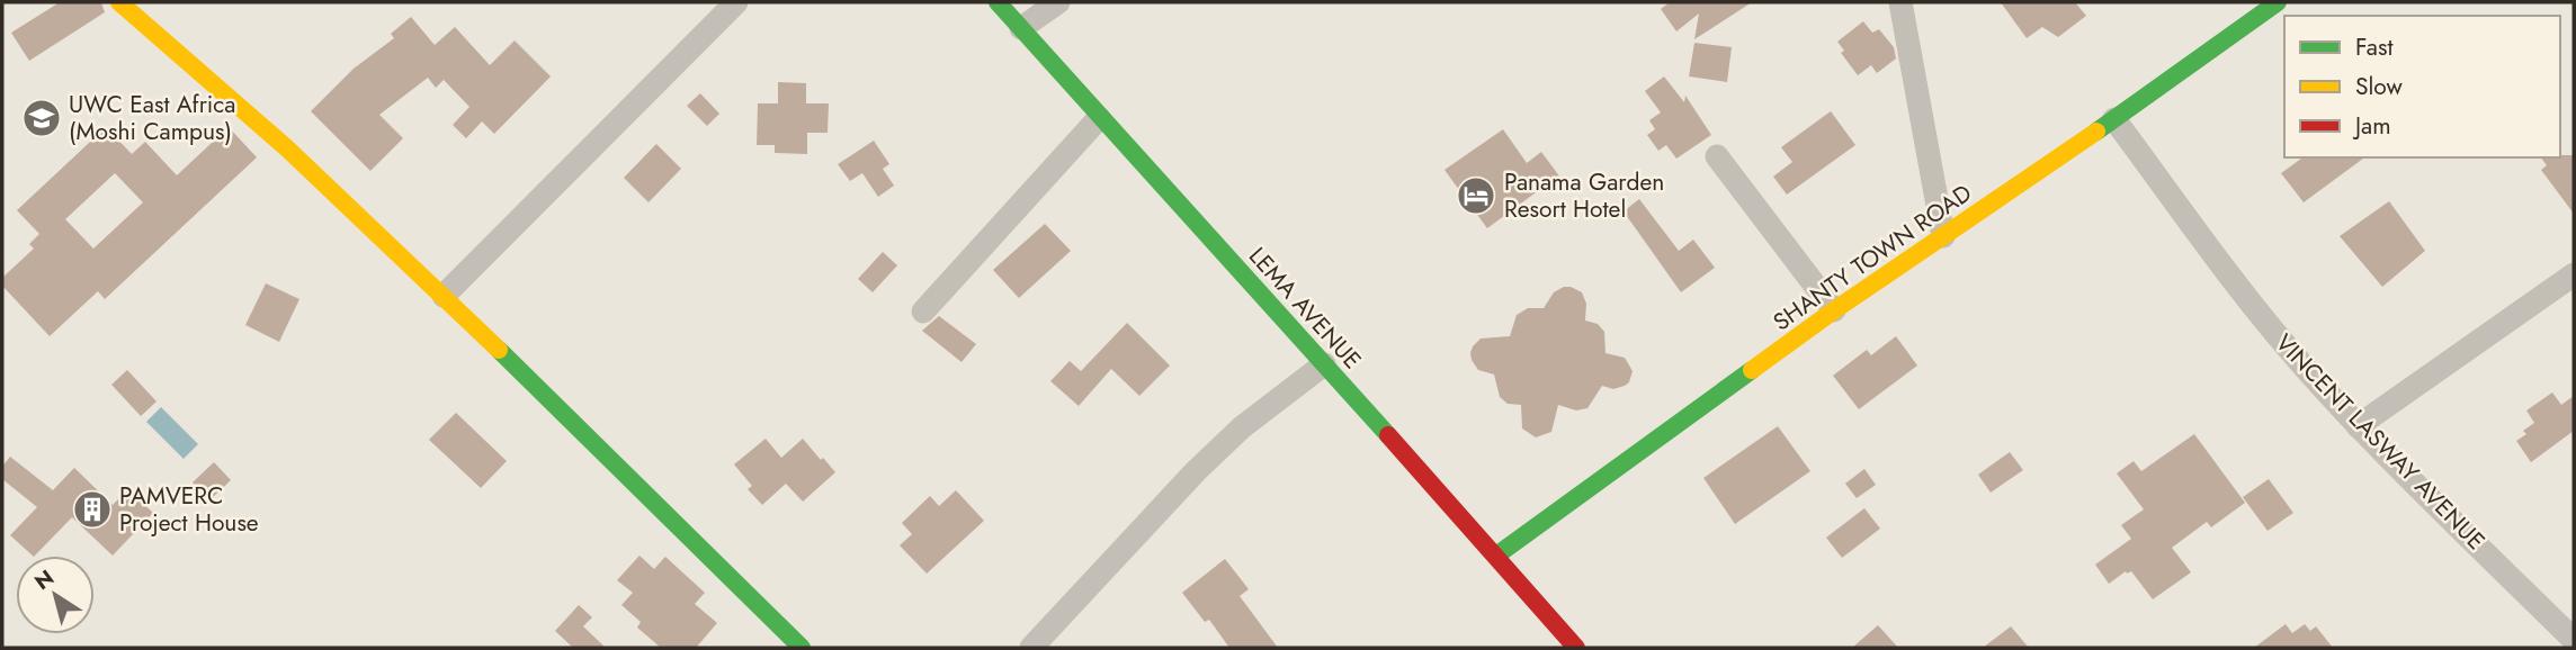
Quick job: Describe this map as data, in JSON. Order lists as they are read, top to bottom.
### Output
{
  "streets": {
    "street": ["SHANTY TOWN ROAD", "LEMA AVENUE", "VINCENT LASWAY AVENUE"]
  },
  "crossings": [
    ["SHANTY TOWN ROAD", "LEMA AVENUE"],
    ["SHANTY TOWN ROAD", "VINCENT LASWAY AVENUE"]
  ],
  "places": {
    "school or university": ["UWC East Africa (Moshi Campus)"],
    "hotel": ["Panama Garden Resort Hotel"],
    "building": ["PAMVERC Project House"]
  },
  "legend": ["Fast", "Slow", "Jam"],
  "north": "top left"
}
